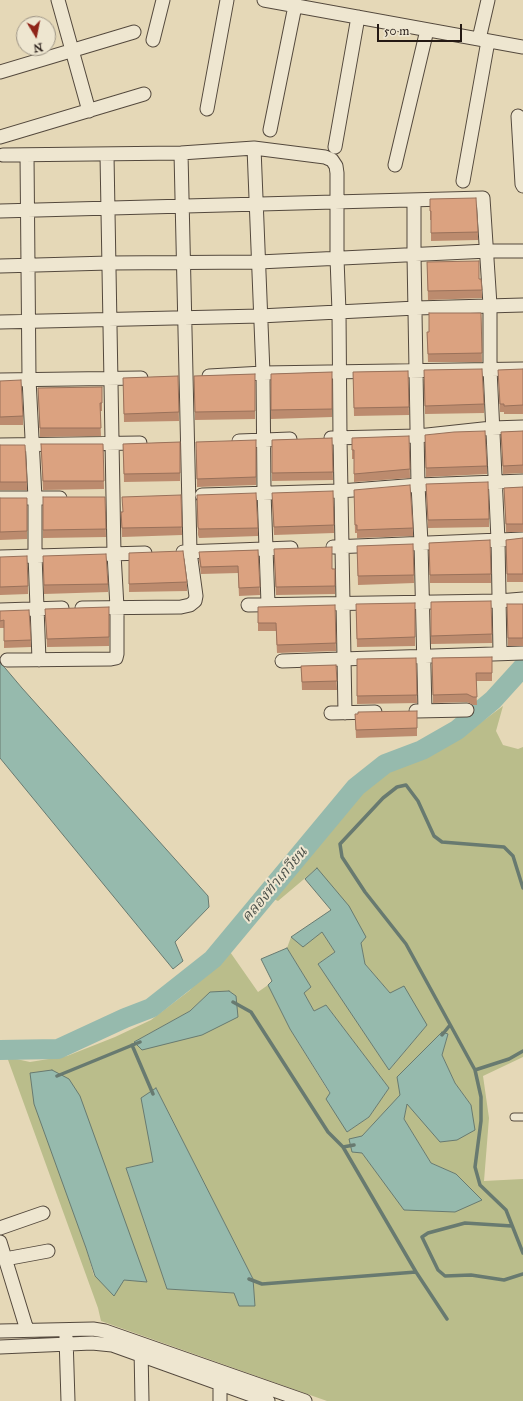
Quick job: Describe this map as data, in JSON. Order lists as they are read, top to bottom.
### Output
{
  "water": ["คลองท่าเกวียน"],
  "scale_bar": "50 m",
  "north": "bottom"
}
